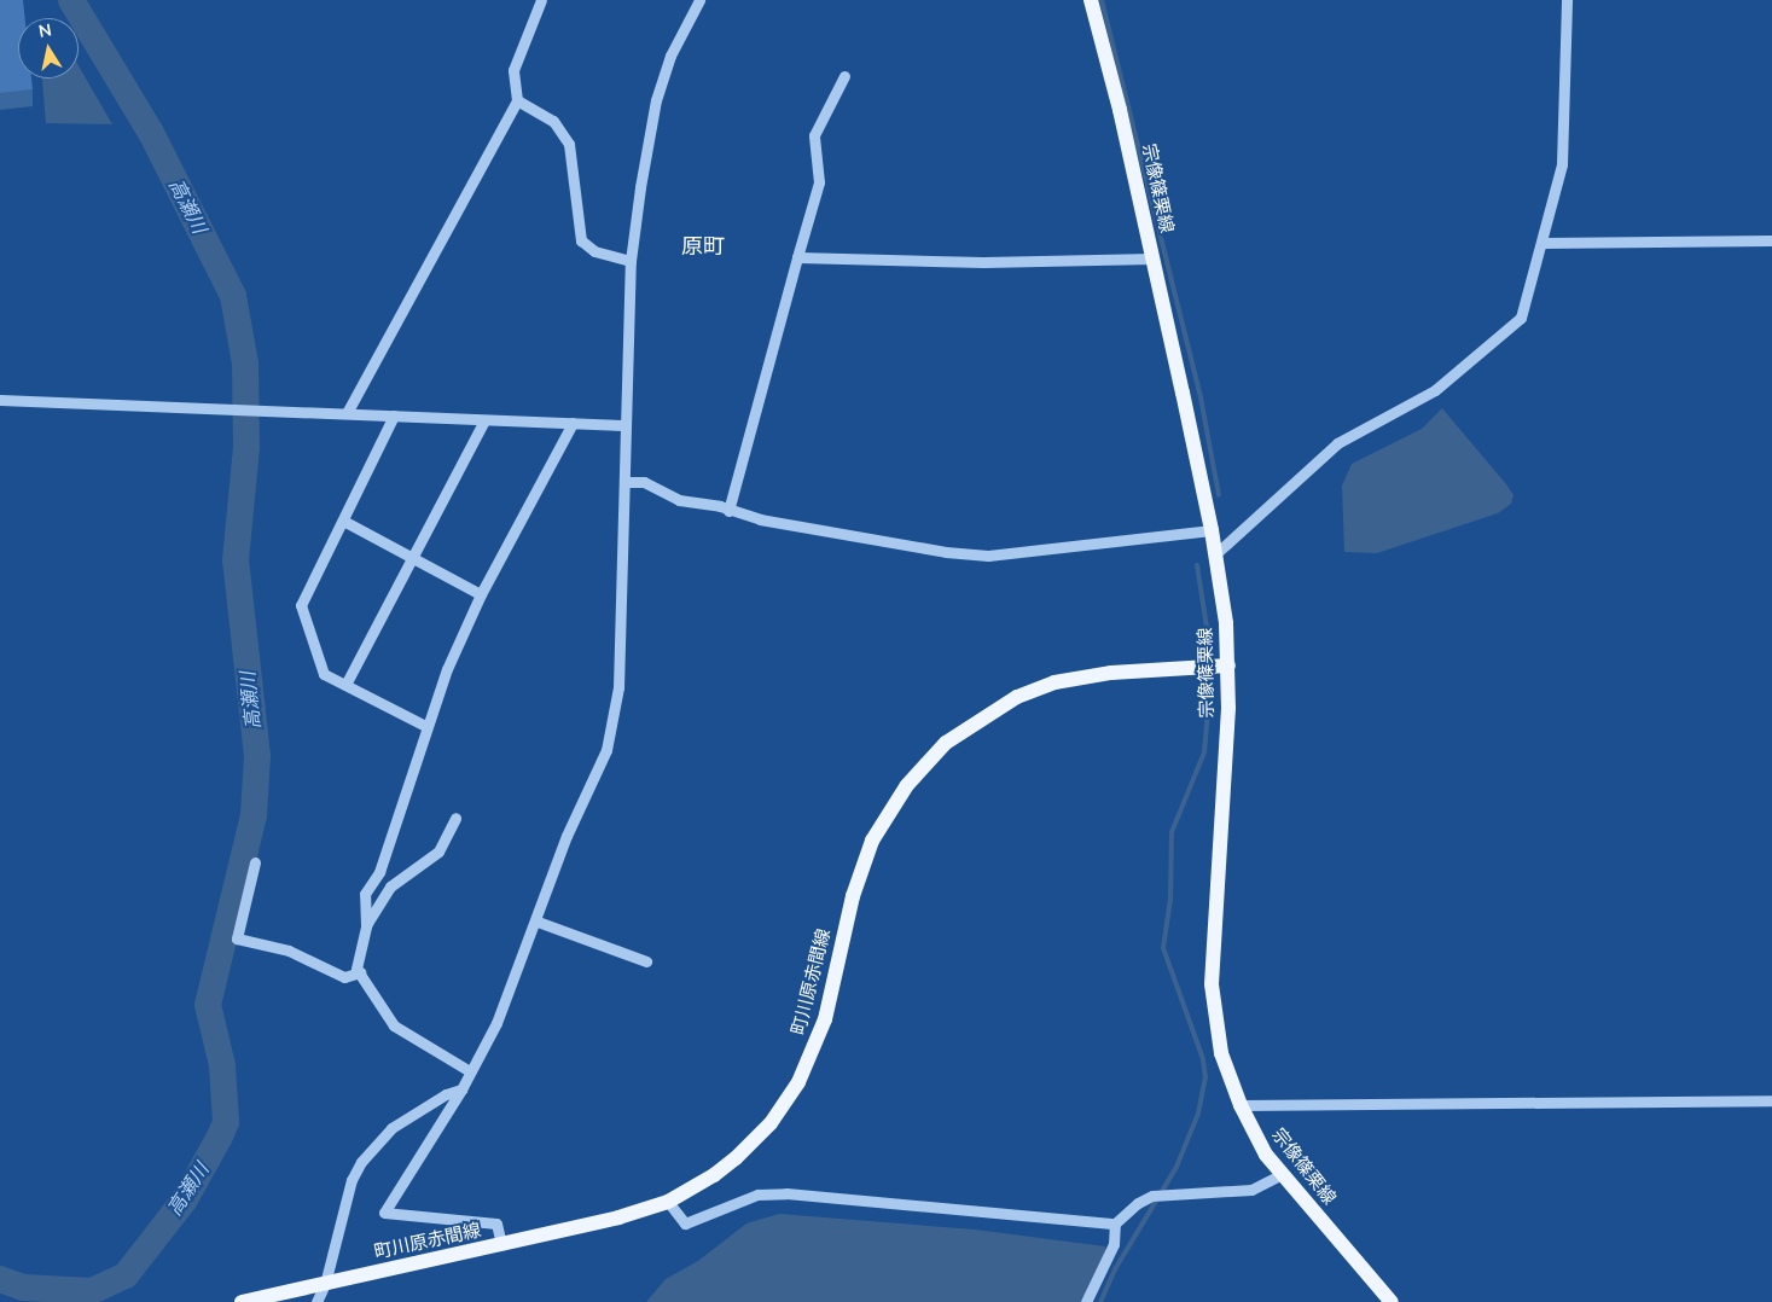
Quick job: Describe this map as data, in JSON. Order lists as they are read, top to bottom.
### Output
{
  "streets": {
    "main road": ["宗像篠栗線", "町川原赤間線"]
  },
  "crossings": [
    ["宗像篠栗線", "町川原赤間線"]
  ],
  "districts": ["原町"],
  "water": ["高瀬川"],
  "north": "top"
}
